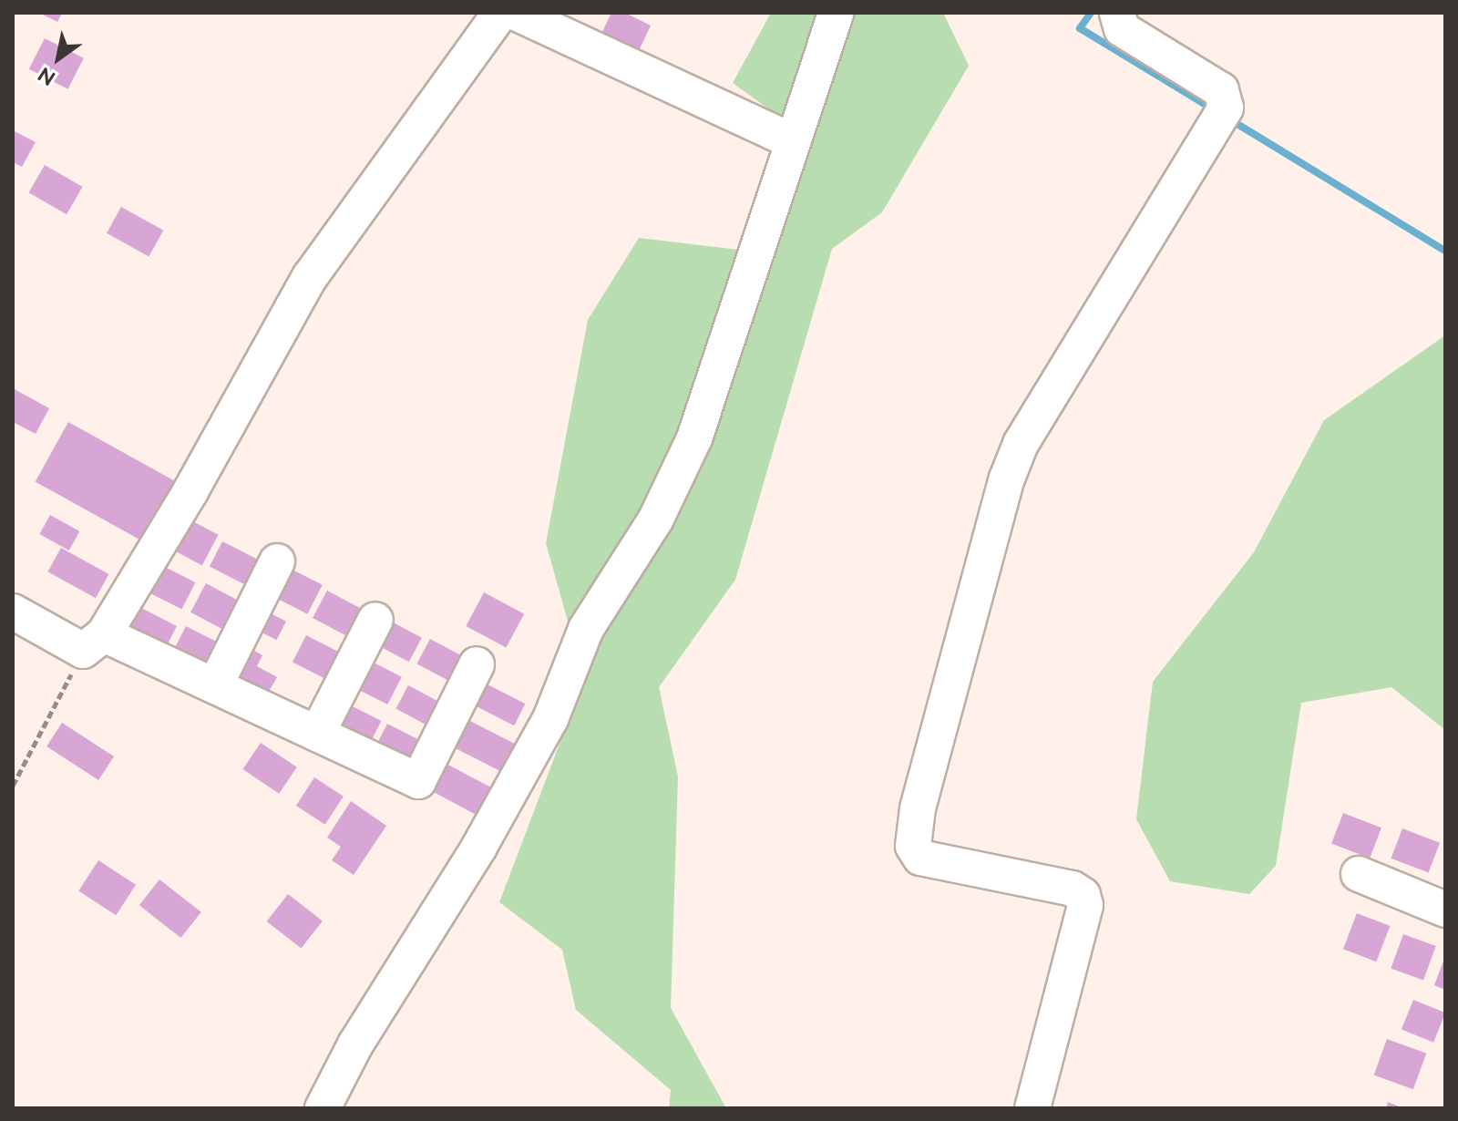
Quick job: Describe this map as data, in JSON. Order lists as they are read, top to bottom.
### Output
{
  "north": "bottom left"
}
